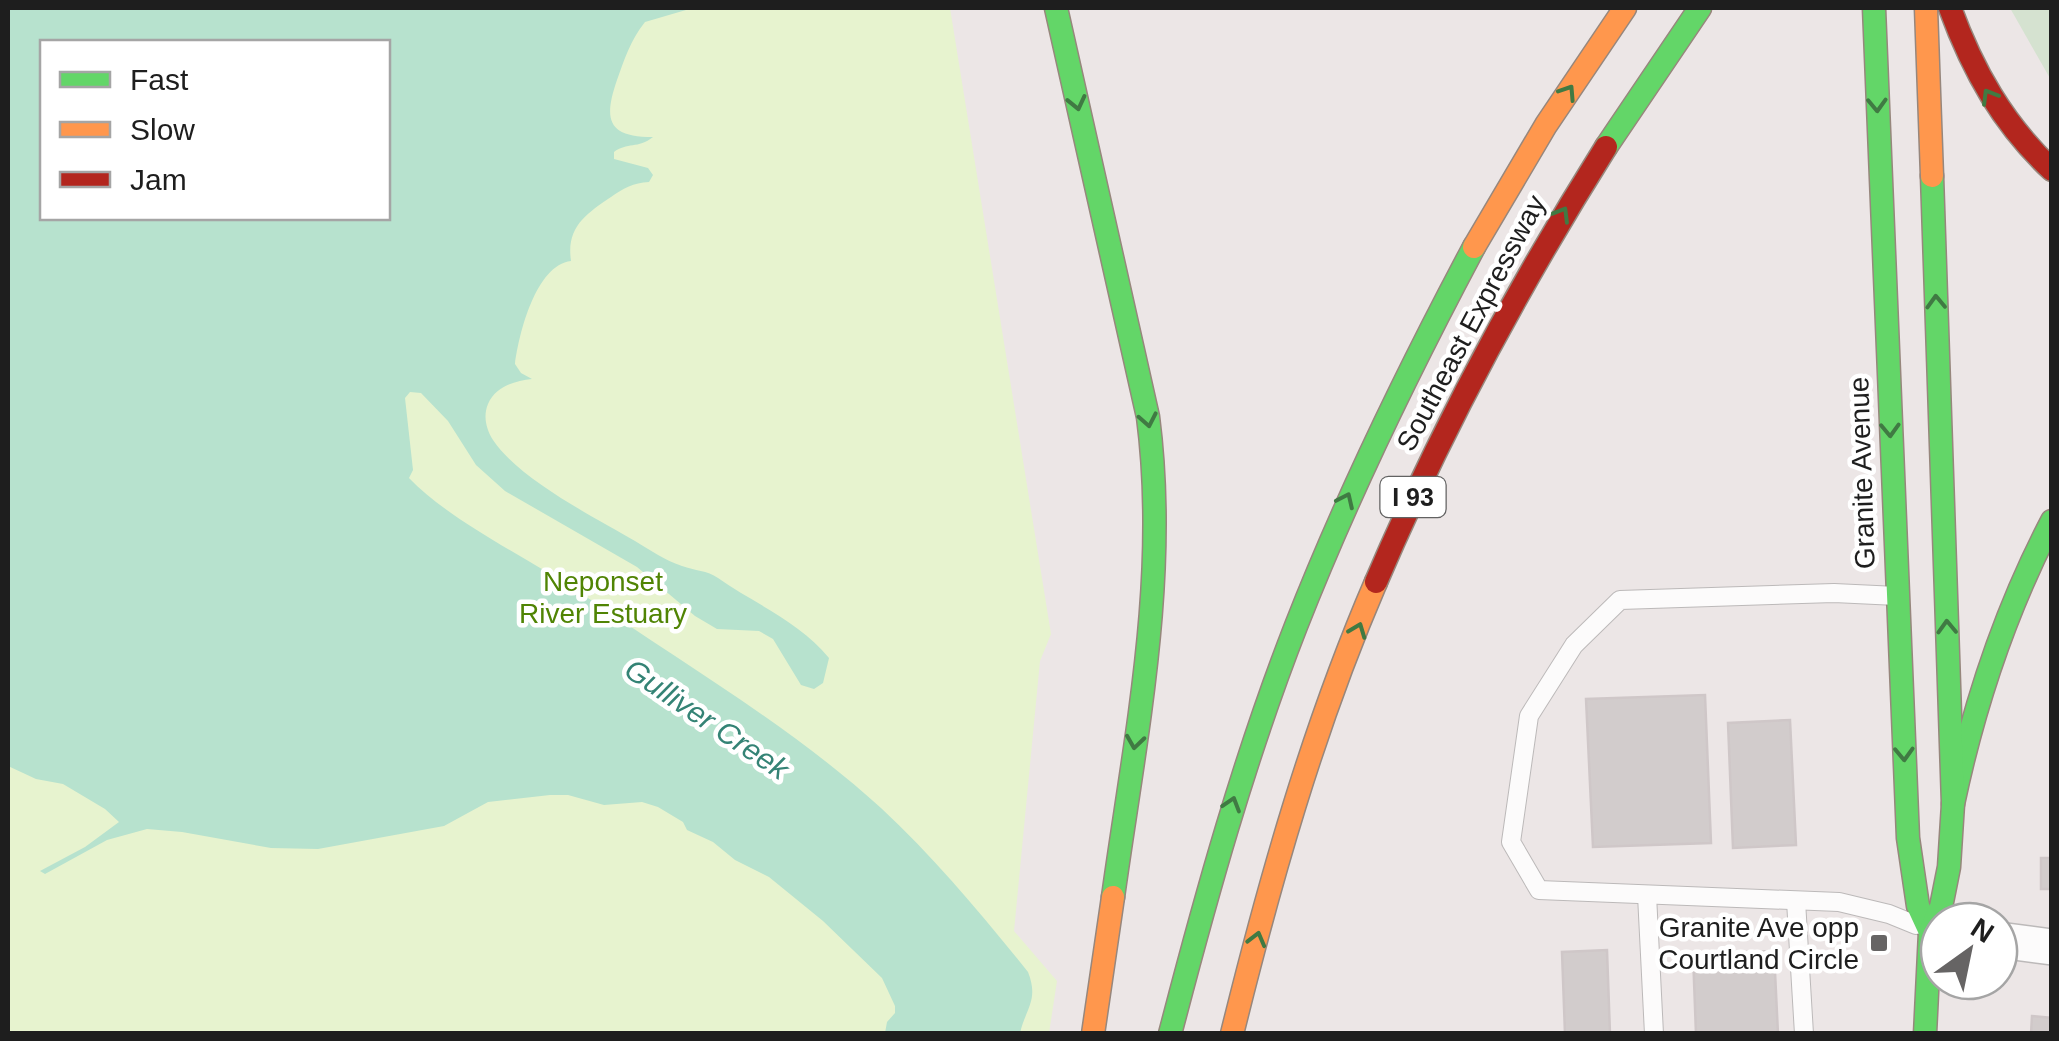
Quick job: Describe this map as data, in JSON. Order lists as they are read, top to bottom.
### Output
{
  "streets": {
    "main road": ["Southeast Expressway", "Granite Avenue", "I 93"]
  },
  "water": ["Gulliver Creek"],
  "parks": ["Neponset River Estuary"],
  "places": {
    "transit": ["Granite Ave opp Courtland Circle"]
  },
  "legend": ["Fast", "Slow", "Jam"],
  "north": "top right"
}
